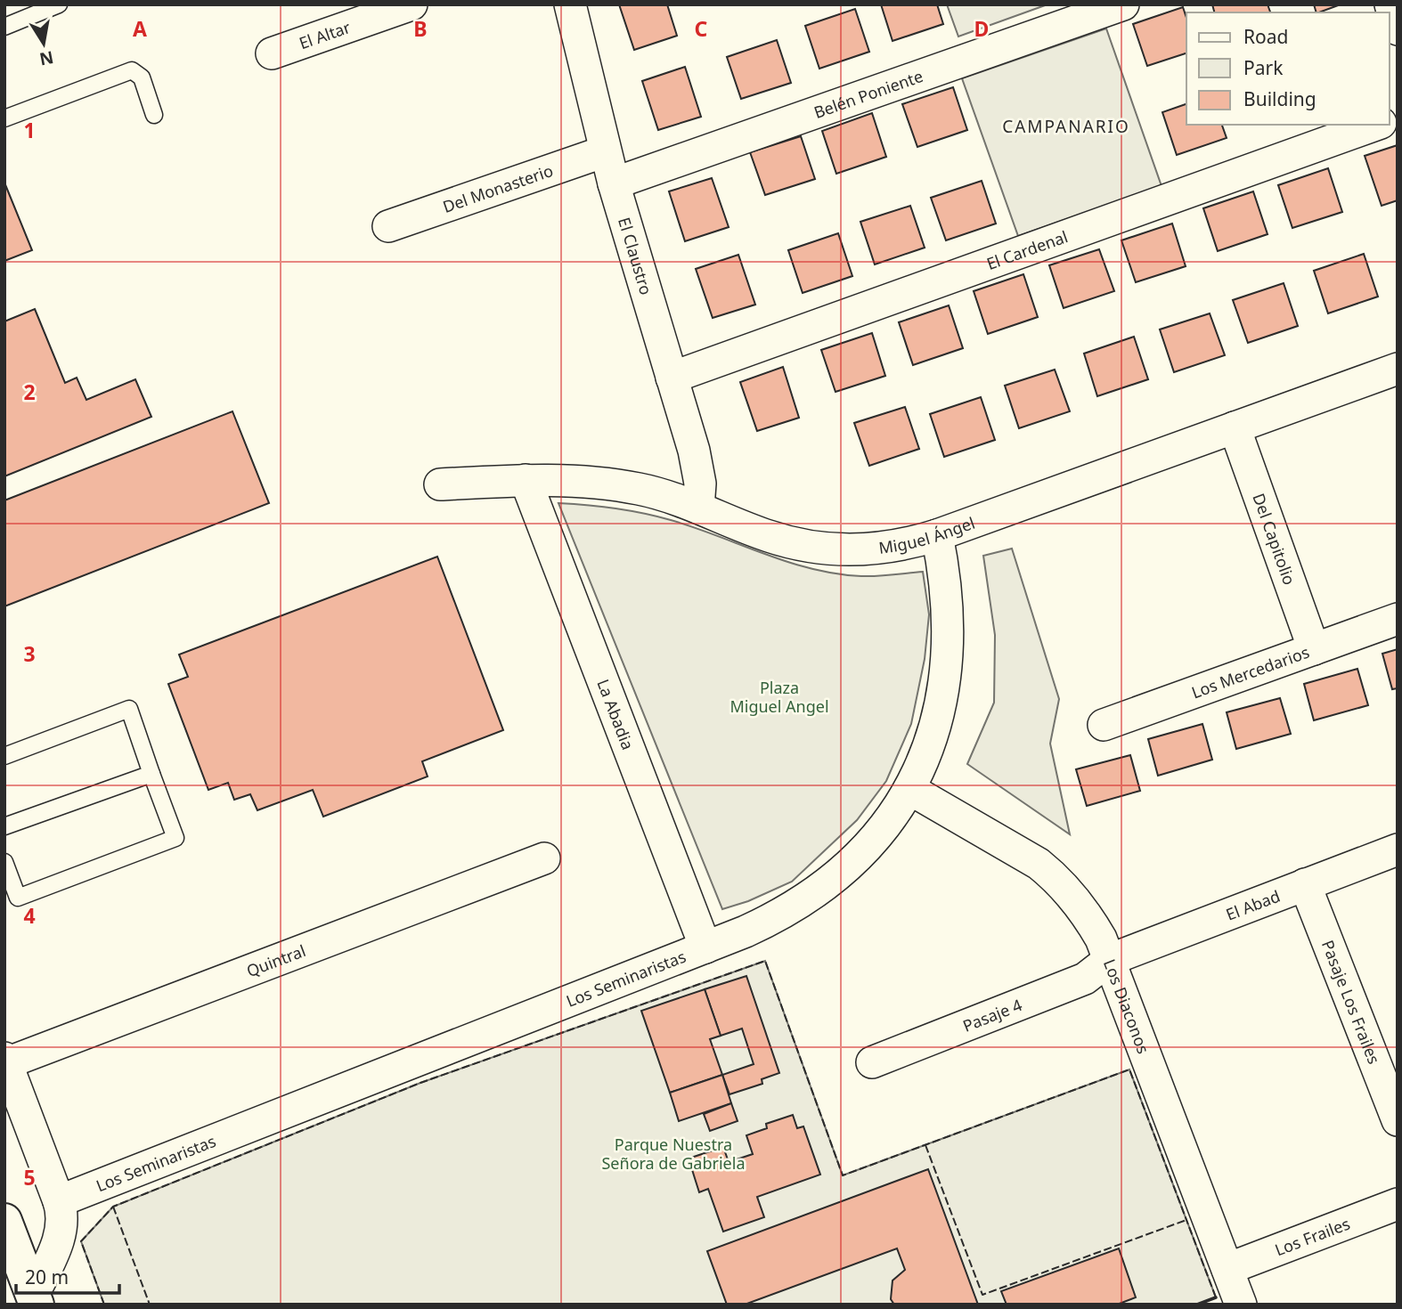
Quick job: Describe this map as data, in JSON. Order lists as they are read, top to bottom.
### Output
{
  "streets": {
    "street": [
      "El Altar",
      "Belén Poniente",
      "Del Monasterio",
      "El Cardenal",
      "El Claustro",
      "Miguel Ángel",
      "Del Capitolio",
      "Los Mercedarios",
      "La Abadia",
      "El Abad",
      "Quintral",
      "Los Seminaristas",
      "Pasaje Los Frailes",
      "Los Diaconos",
      "Pasaje 4",
      "Los Frailes"
    ]
  },
  "crossings": [
    ["Belén Poniente", "El Claustro"],
    ["Del Monasterio", "El Claustro"],
    ["El Cardenal", "El Claustro"],
    ["El Claustro", "Miguel Ángel"],
    ["Miguel Ángel", "Del Capitolio"],
    ["Miguel Ángel", "La Abadia"],
    ["Miguel Ángel", "Los Seminaristas"],
    ["Del Capitolio", "Los Mercedarios"],
    ["La Abadia", "Los Seminaristas"],
    ["El Abad", "Pasaje Los Frailes"],
    ["El Abad", "Los Diaconos"],
    ["El Abad", "Pasaje 4"],
    ["Los Seminaristas", "Los Diaconos"],
    ["Los Diaconos", "Pasaje 4"],
    ["Los Diaconos", "Los Frailes"]
  ],
  "districts": ["CAMPANARIO"],
  "parks": ["Plaza Miguel Angel", "Parque Nuestra Señora de Gabriela"],
  "legend": ["Road", "Park", "Building"],
  "scale_bar": "20 m",
  "north": "bottom",
  "grid": {
    "columns": [
      "A",
      "B",
      "C",
      "D"
    ],
    "rows": [
      "1",
      "2",
      "3",
      "4",
      "5"
    ]
  }
}
